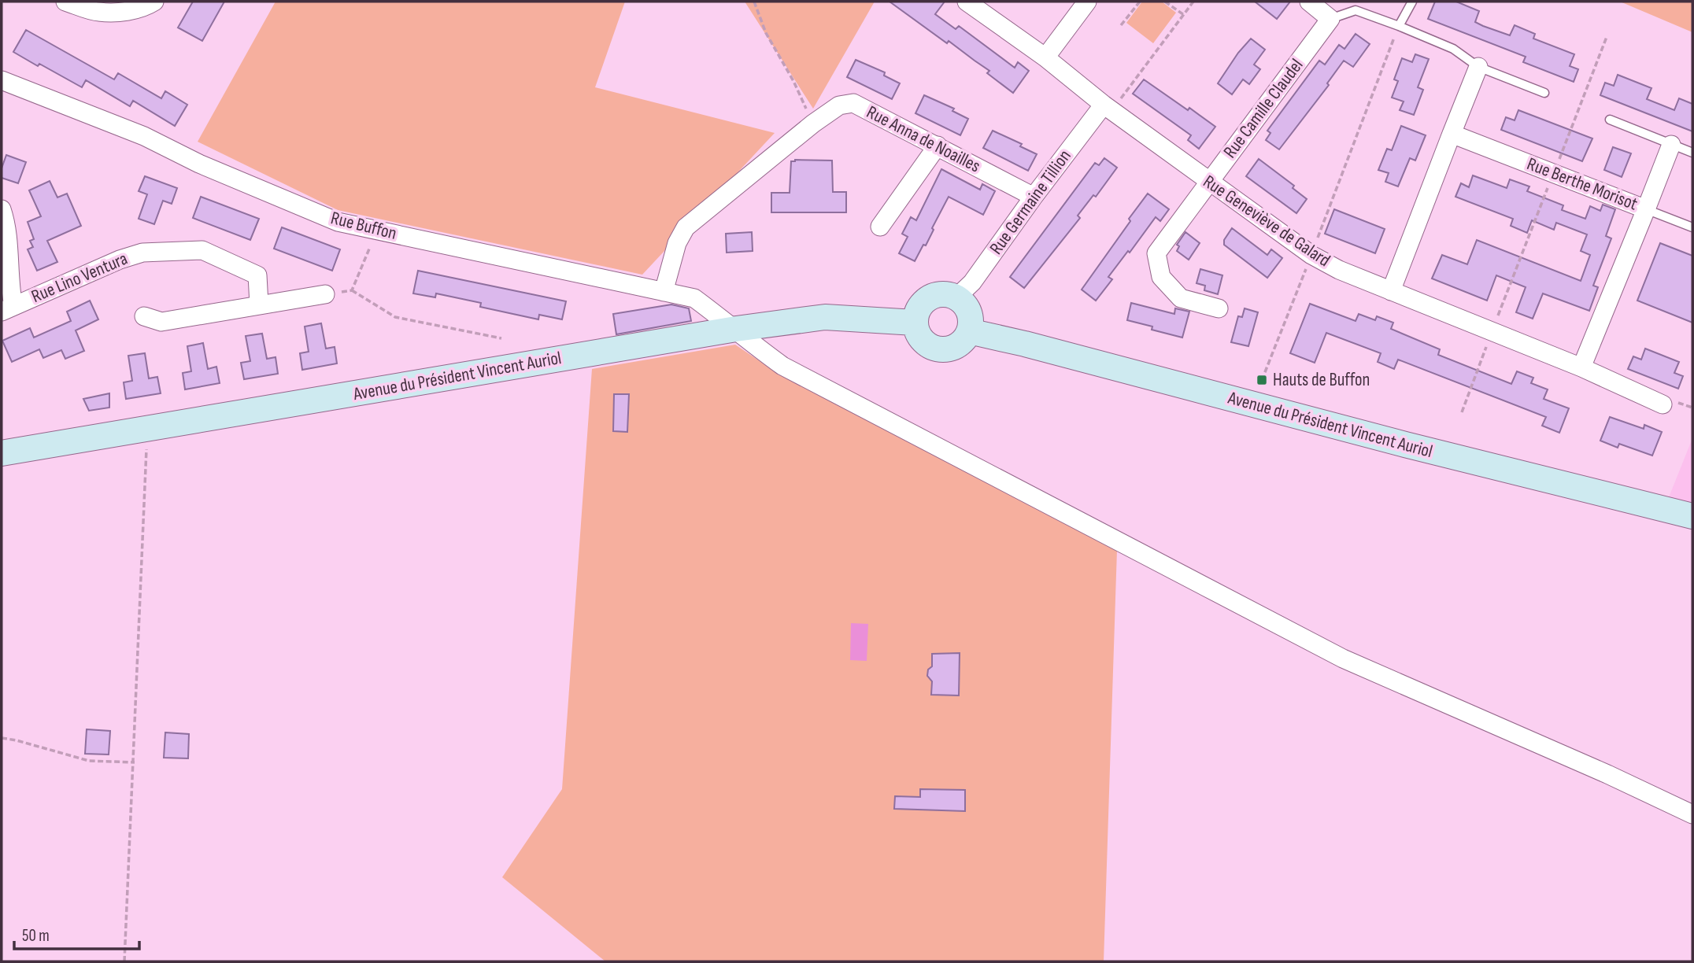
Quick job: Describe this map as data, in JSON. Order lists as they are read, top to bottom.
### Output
{
  "streets": {
    "main road": ["Avenue du Président Vincent Auriol"],
    "street": [
      "Rue Camille Claudel",
      "Rue Anna de Noailles",
      "Rue Berthe Morisot",
      "Rue Germaine Tillion",
      "Rue Geneviève de Galard",
      "Rue Buffon",
      "Rue Lino Ventura"
    ]
  },
  "crossings": [
    ["Rue Camille Claudel", "Rue Geneviève de Galard"],
    ["Rue Anna de Noailles", "Rue Germaine Tillion"],
    ["Rue Anna de Noailles", "Rue Buffon"],
    ["Rue Berthe Morisot", "Rue Geneviève de Galard"],
    ["Rue Germaine Tillion", "Rue Geneviève de Galard"],
    ["Rue Germaine Tillion", "Avenue du Président Vincent Auriol"],
    ["Rue Buffon", "Avenue du Président Vincent Auriol"]
  ],
  "places": {
    "transit": ["Hauts de Buffon"]
  },
  "scale_bar": "50 m"
}
